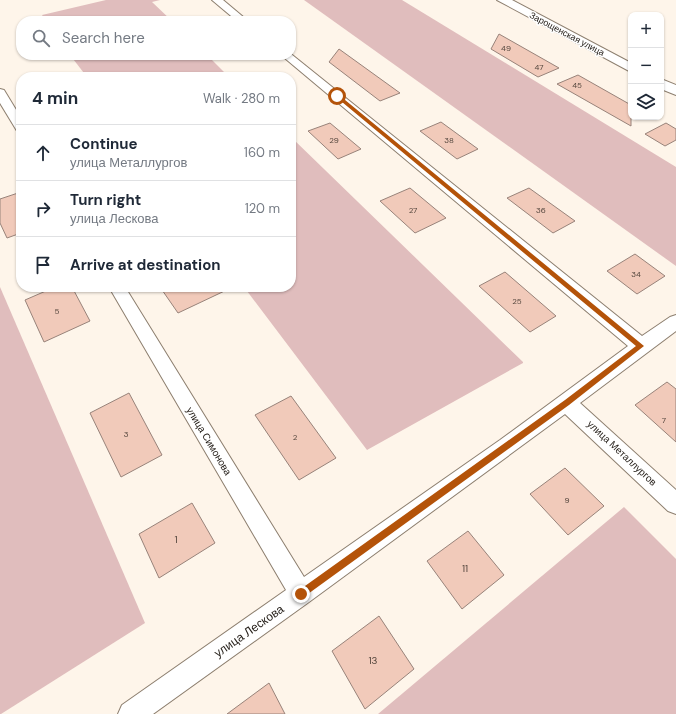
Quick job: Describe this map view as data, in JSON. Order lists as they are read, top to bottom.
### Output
{
  "streets": {
    "street": [
      "Зарощенская улица",
      "улица Симонова",
      "улица Металлургов",
      "улица Лескова"
    ]
  },
  "crossings": [
    ["улица Симонова", "улица Лескова"],
    ["улица Металлургов", "улица Лескова"]
  ],
  "house_numbers": [
    "49",
    "47",
    "45",
    "29",
    "38",
    "27",
    "36",
    "34",
    "25",
    "5",
    "7",
    "3",
    "2",
    "9",
    "1",
    "11",
    "13"
  ],
  "page": {
    "map_buttons": ["+", "−"],
    "search": "Search here",
    "heading": ["4 min", "Walk · 280 m"],
    "list": [
      ["Continue", "улица Металлургов", "160 m"],
      ["Turn right", "улица Лескова", "120 m"],
      "Arrive at destination"
    ]
  }
}
